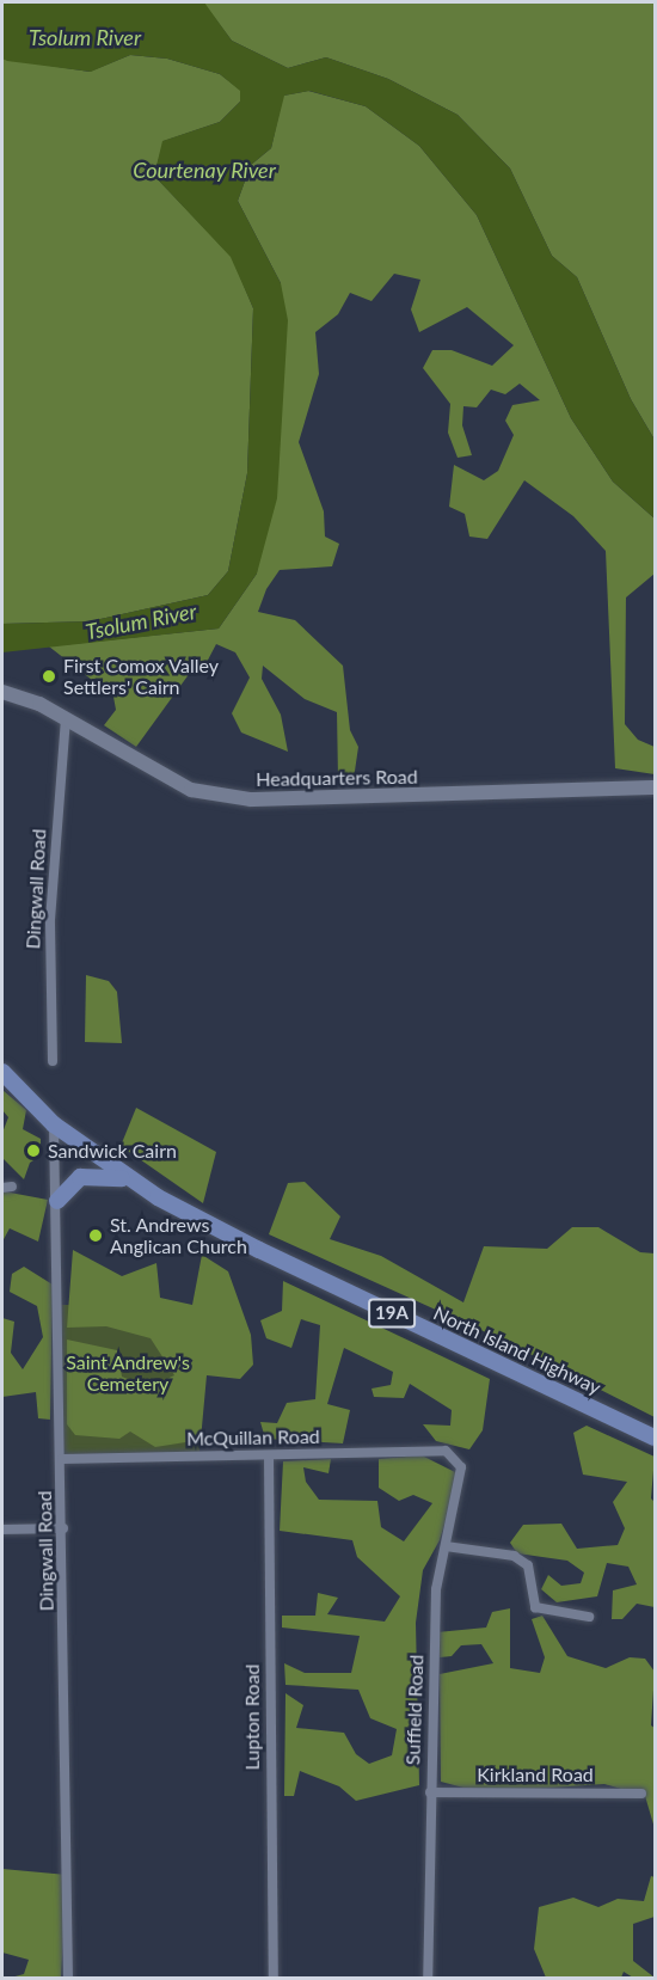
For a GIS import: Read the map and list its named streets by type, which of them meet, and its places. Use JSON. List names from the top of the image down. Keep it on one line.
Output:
{"streets":{"main road":["Headquarters Road","19A","North Island Highway"],"street":["Dingwall Road","McQuillan Road","Suffield Road","Lupton Road","Kirkland Road"]},"crossings":[["Headquarters Road","Dingwall Road"],["Dingwall Road","North Island Highway"],["Dingwall Road","McQuillan Road"],["McQuillan Road","Suffield Road"],["McQuillan Road","Lupton Road"],["Suffield Road","Kirkland Road"]],"water":["Tsolum River","Courtenay River"],"parks":["Saint Andrew's Cemetery"],"places":["First Comox Valley Settlers' Cairn","Sandwick Cairn","St. Andrews Anglican Church"]}
